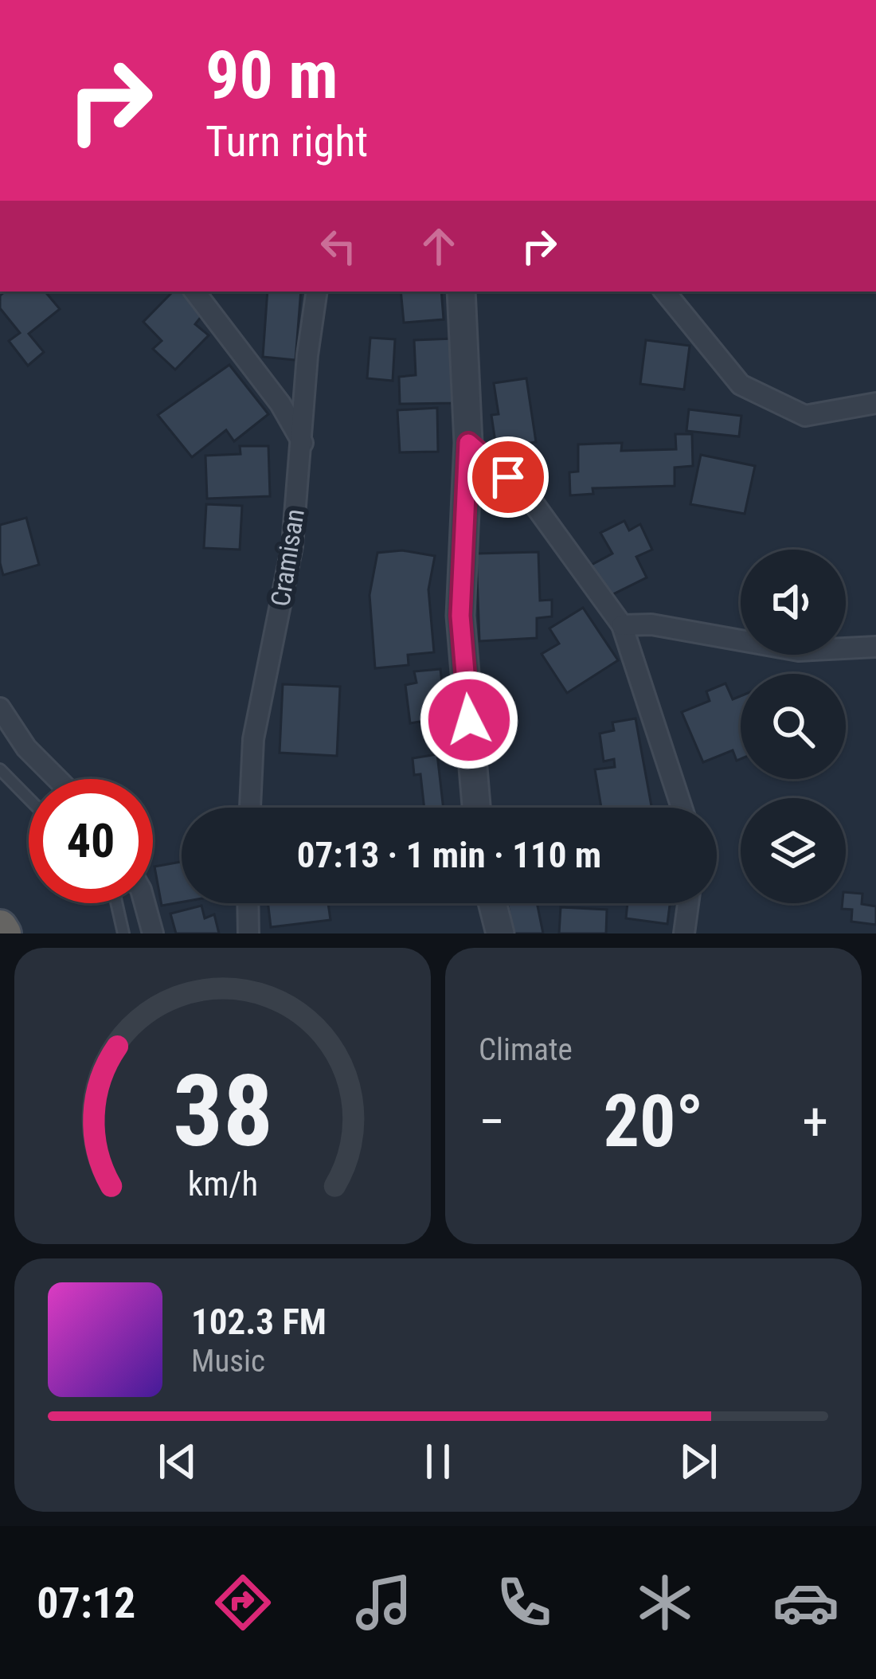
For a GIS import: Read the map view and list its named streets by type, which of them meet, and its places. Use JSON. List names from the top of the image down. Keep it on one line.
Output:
{"streets":{"street":["Cramisan"]},"page":{"turn":["90 m","Turn right"],"limit":"40","trip":"07:13 · 1 min · 110 m","tile":"Climate","heat":["−","20°","+"],"song":["102.3 FM","Music"],"tabs":"07:12","gauge":["38","km/h"]}}
